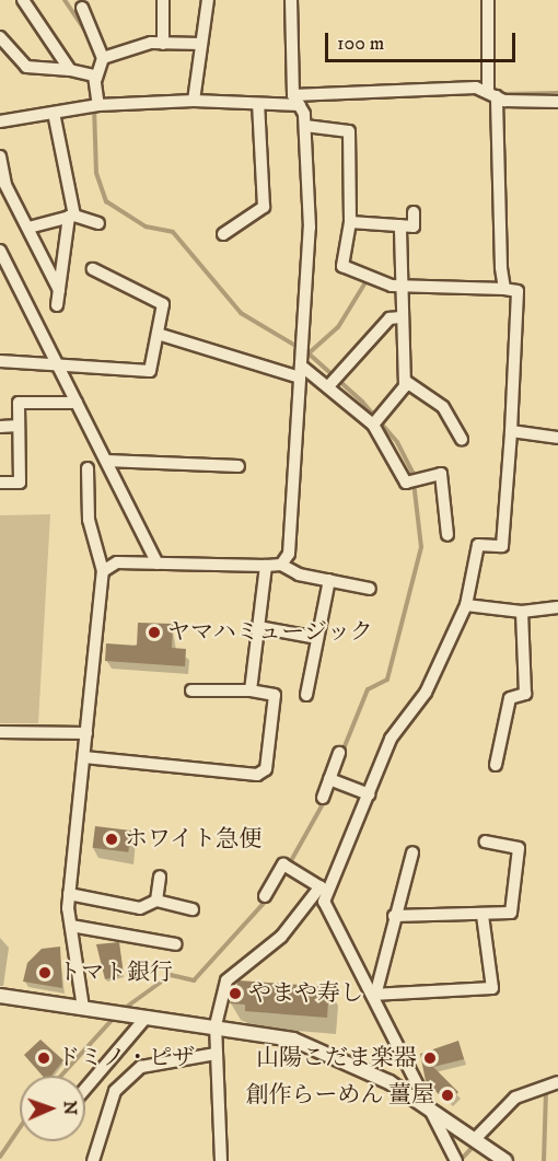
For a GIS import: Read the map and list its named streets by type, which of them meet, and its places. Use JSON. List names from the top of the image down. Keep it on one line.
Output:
{"places":["ヤマハミュージック","ホワイト急便","トマト銀行","やまや寿し","ドミノ・ピザ","山陽こだま楽器","創作らーめん 薑屋"],"scale_bar":"100 m","north":"right"}
